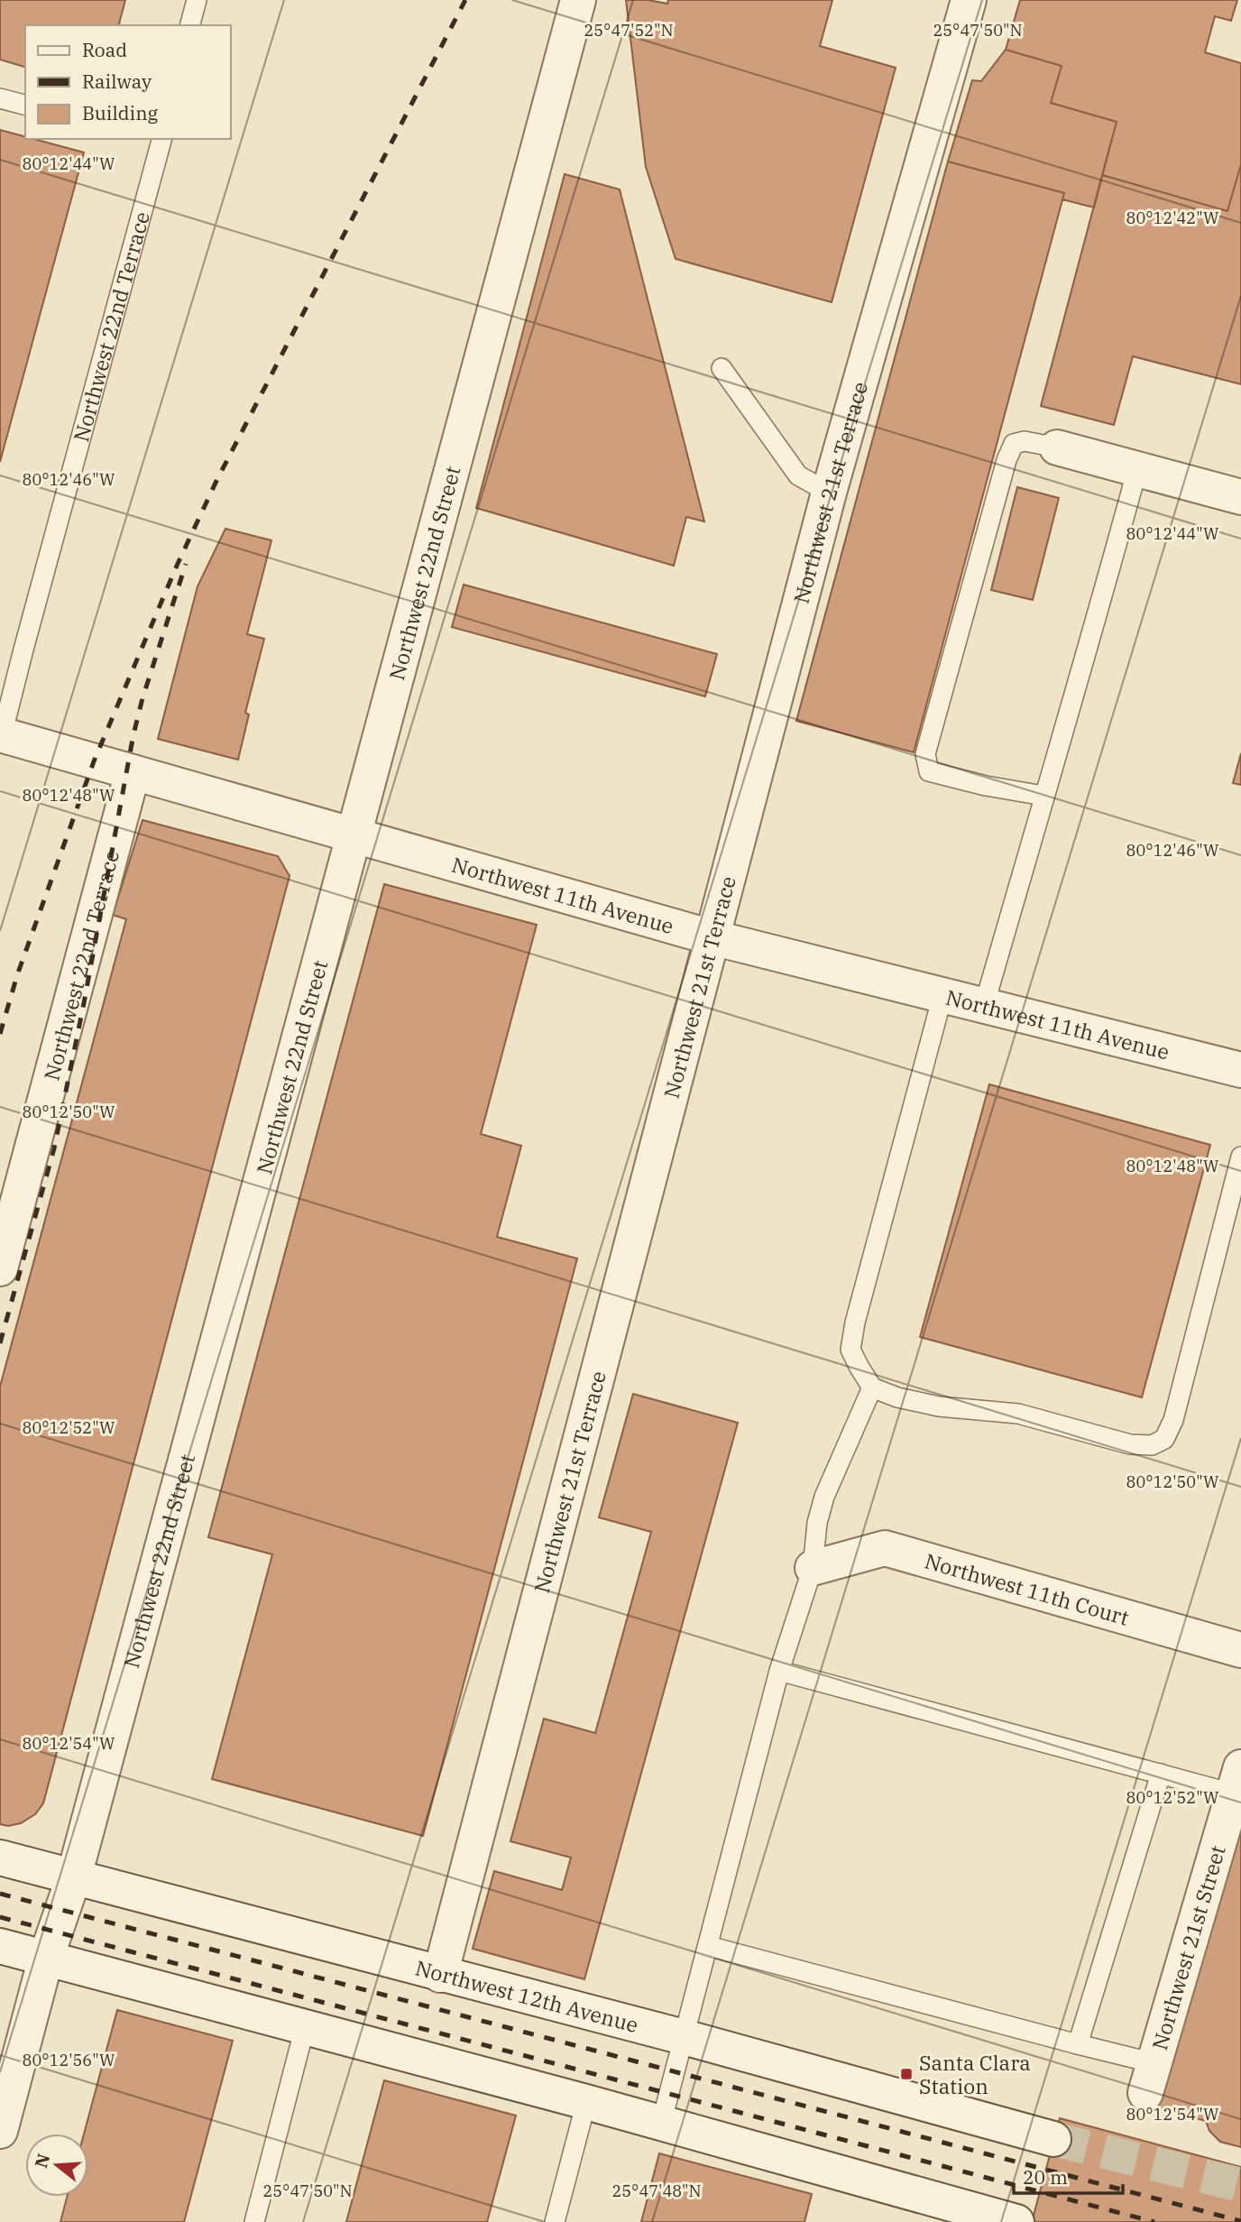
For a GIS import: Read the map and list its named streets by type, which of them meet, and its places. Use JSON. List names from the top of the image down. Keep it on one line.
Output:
{"streets":{"street":["Northwest 22nd Terrace","Northwest 21st Terrace","Northwest 22nd Street","Northwest 11th Avenue","Northwest 11th Court","Northwest 21st Street","Northwest 12th Avenue"]},"crossings":[["Northwest 22nd Terrace","Northwest 11th Avenue"],["Northwest 21st Terrace","Northwest 11th Avenue"],["Northwest 21st Terrace","Northwest 12th Avenue"],["Northwest 22nd Street","Northwest 11th Avenue"],["Northwest 22nd Street","Northwest 12th Avenue"]],"places":{"transit":["Santa Clara Station"]},"legend":["Road","Railway","Building"],"scale_bar":"20 m","north":"left","coordinates":["25°47'52\"N","25°47'50\"N","80°12'44\"W","80°12'42\"W","80°12'46\"W","80°12'48\"W","80°12'50\"W","80°12'52\"W","80°12'54\"W","80°12'56\"W","25°47'48\"N"]}
